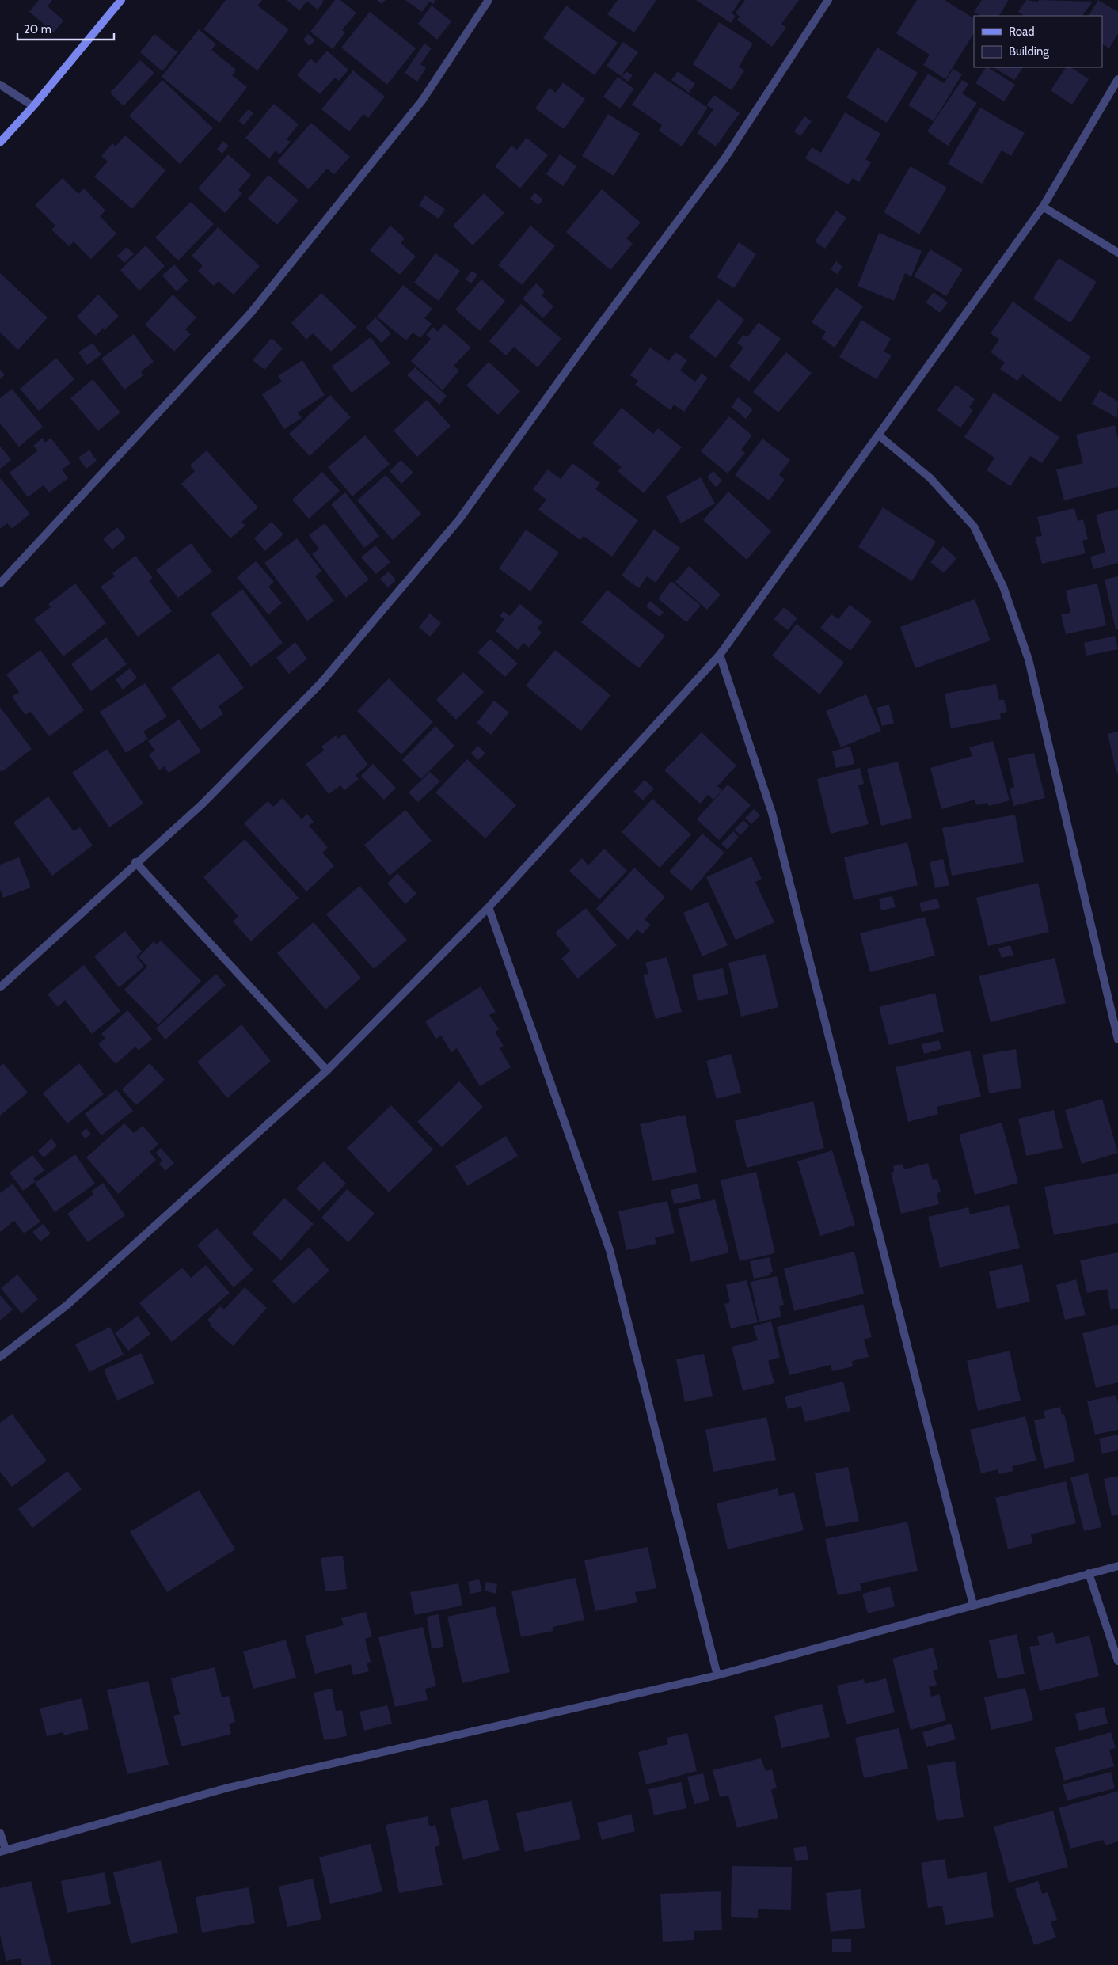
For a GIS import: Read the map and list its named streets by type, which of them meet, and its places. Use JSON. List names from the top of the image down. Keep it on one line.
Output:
{"legend":["Road","Building"],"scale_bar":"20 m"}
